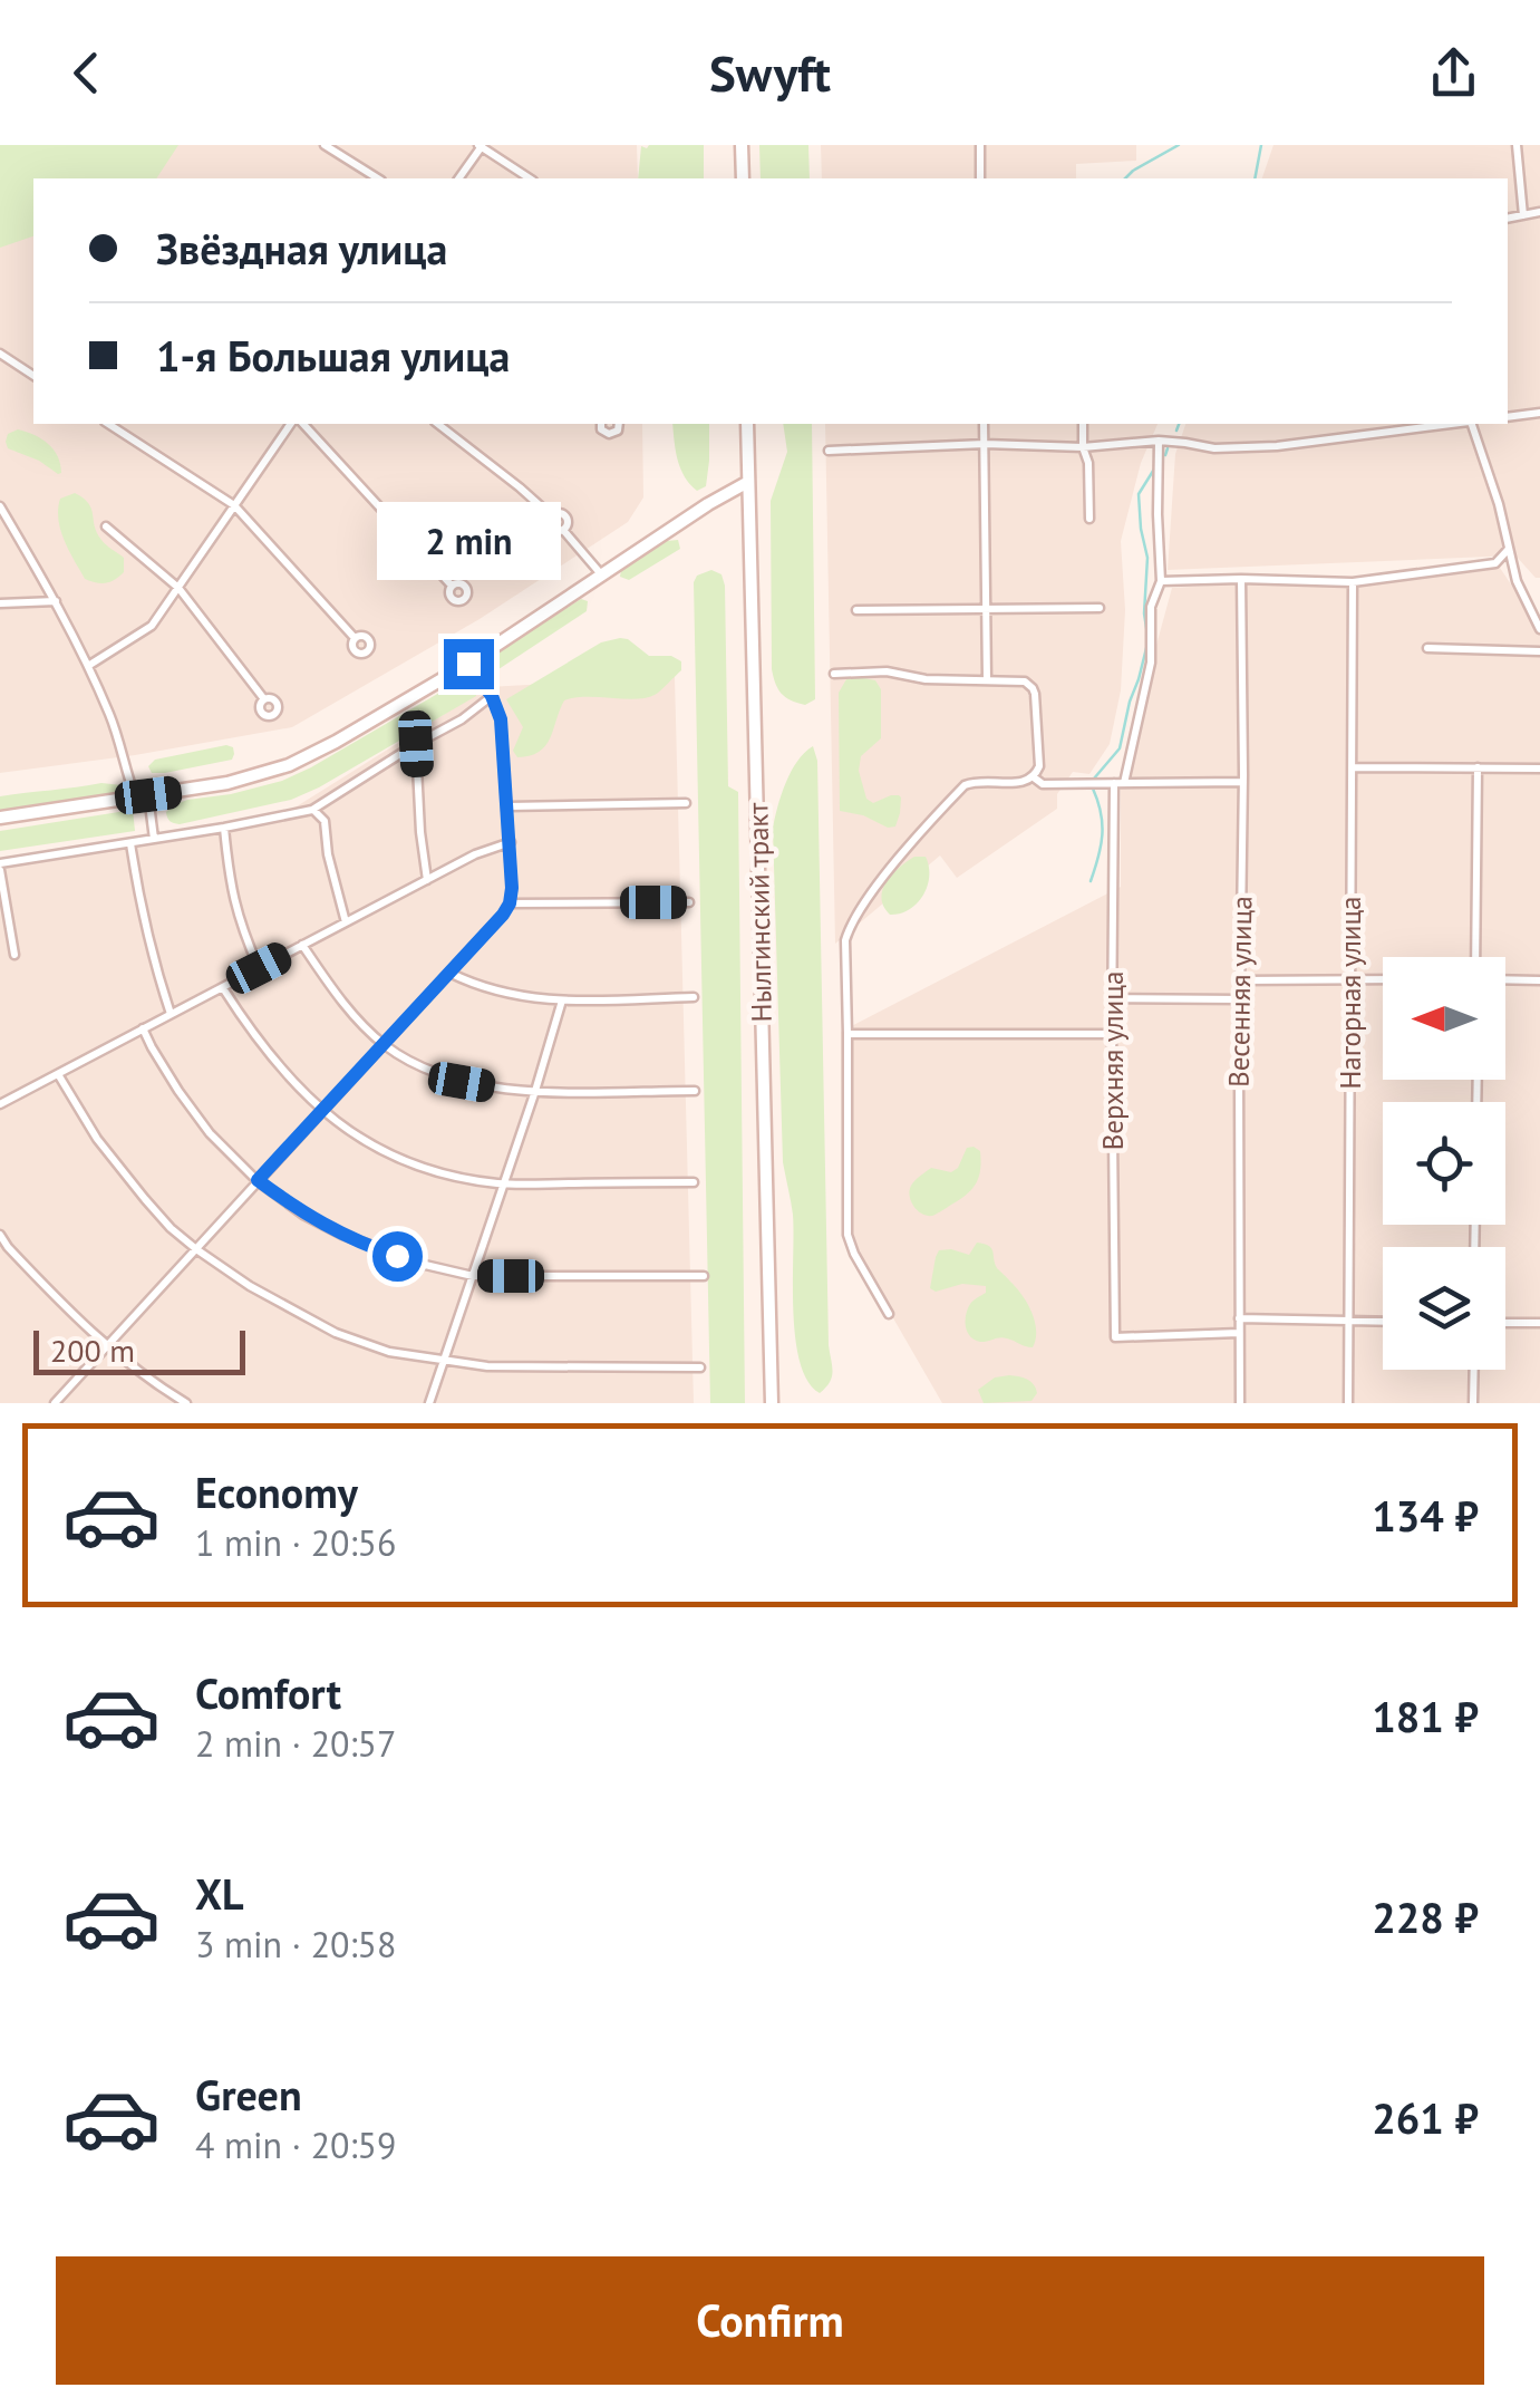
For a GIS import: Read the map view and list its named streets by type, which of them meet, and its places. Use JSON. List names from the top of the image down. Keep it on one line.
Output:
{"streets":{"main road":["Нылгинский тракт"],"street":["Весенняя улица","Нагорная улица","Верхняя улица"]},"crossings":[["Весенняя улица","Верхняя улица"]],"scale_bar":"200 m","north":"left","page":{"header":"Swyft","banner":["Звёздная улица","1-я Большая улица"],"bubble":"2 min","scale":"200 m","list":[{"name":"Economy","note":"1 min · 20:56","value":"134 ₽"},{"name":"Comfort","note":"2 min · 20:57","value":"181 ₽"},{"name":"XL","note":"3 min · 20:58","value":"228 ₽"},{"name":"Green","note":"4 min · 20:59","value":"261 ₽"}],"buttons":"Confirm"}}
